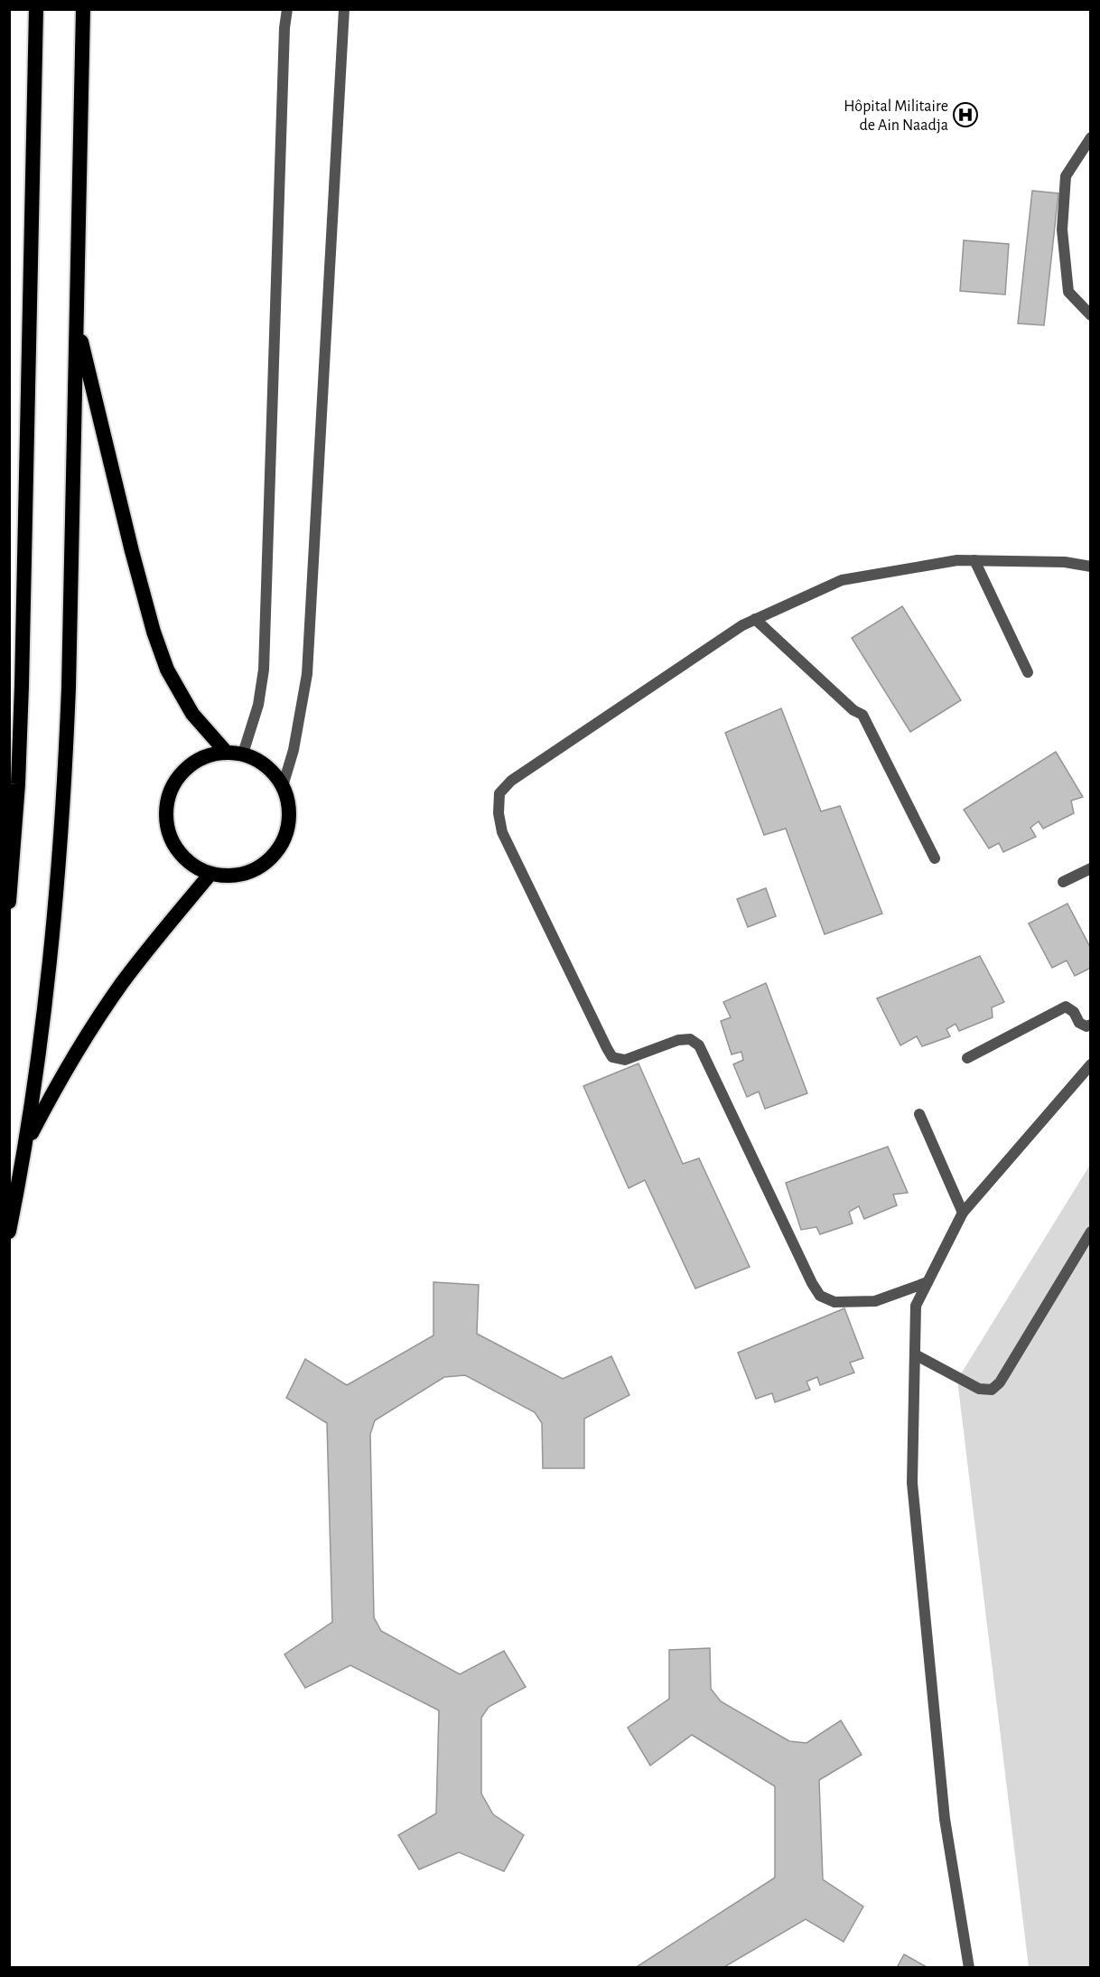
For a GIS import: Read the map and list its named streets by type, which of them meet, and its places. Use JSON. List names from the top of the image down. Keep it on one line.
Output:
{"places":{"hospital":["Hôpital Militaire de Ain Naadja"]}}
